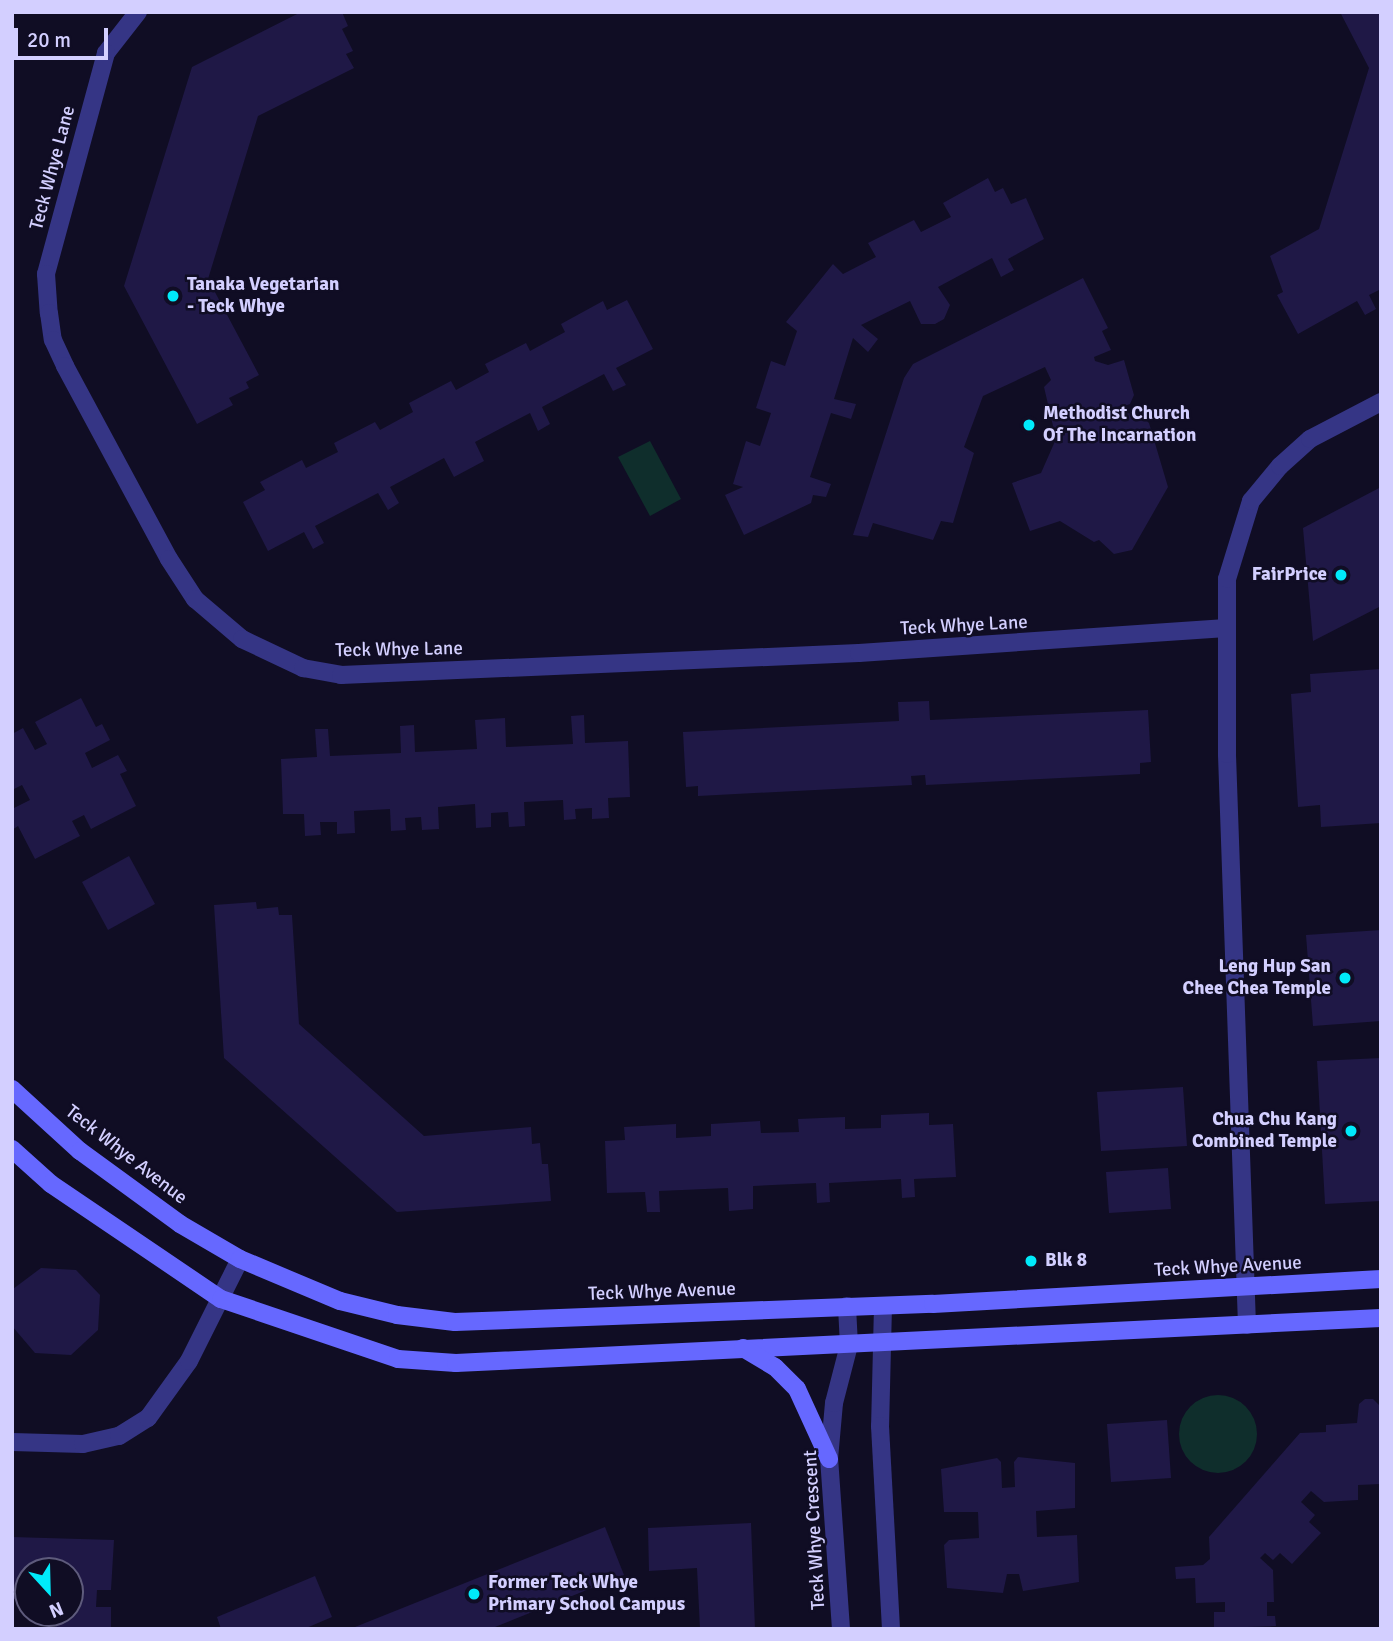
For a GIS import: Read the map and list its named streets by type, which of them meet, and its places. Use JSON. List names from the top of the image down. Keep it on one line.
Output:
{"streets":{"main road":["Teck Whye Avenue"],"street":["Teck Whye Lane","Teck Whye Crescent"]},"crossings":[["Teck Whye Avenue","Teck Whye Crescent"]],"places":["Tanaka Vegetarian - Teck Whye","Methodist Church Of The Incarnation","FairPrice","Leng Hup San Chee Chea Temple","Chua Chu Kang Combined Temple","Blk 8","Former Teck Whye Primary School Campus"],"scale_bar":"20 m","north":"bottom"}
